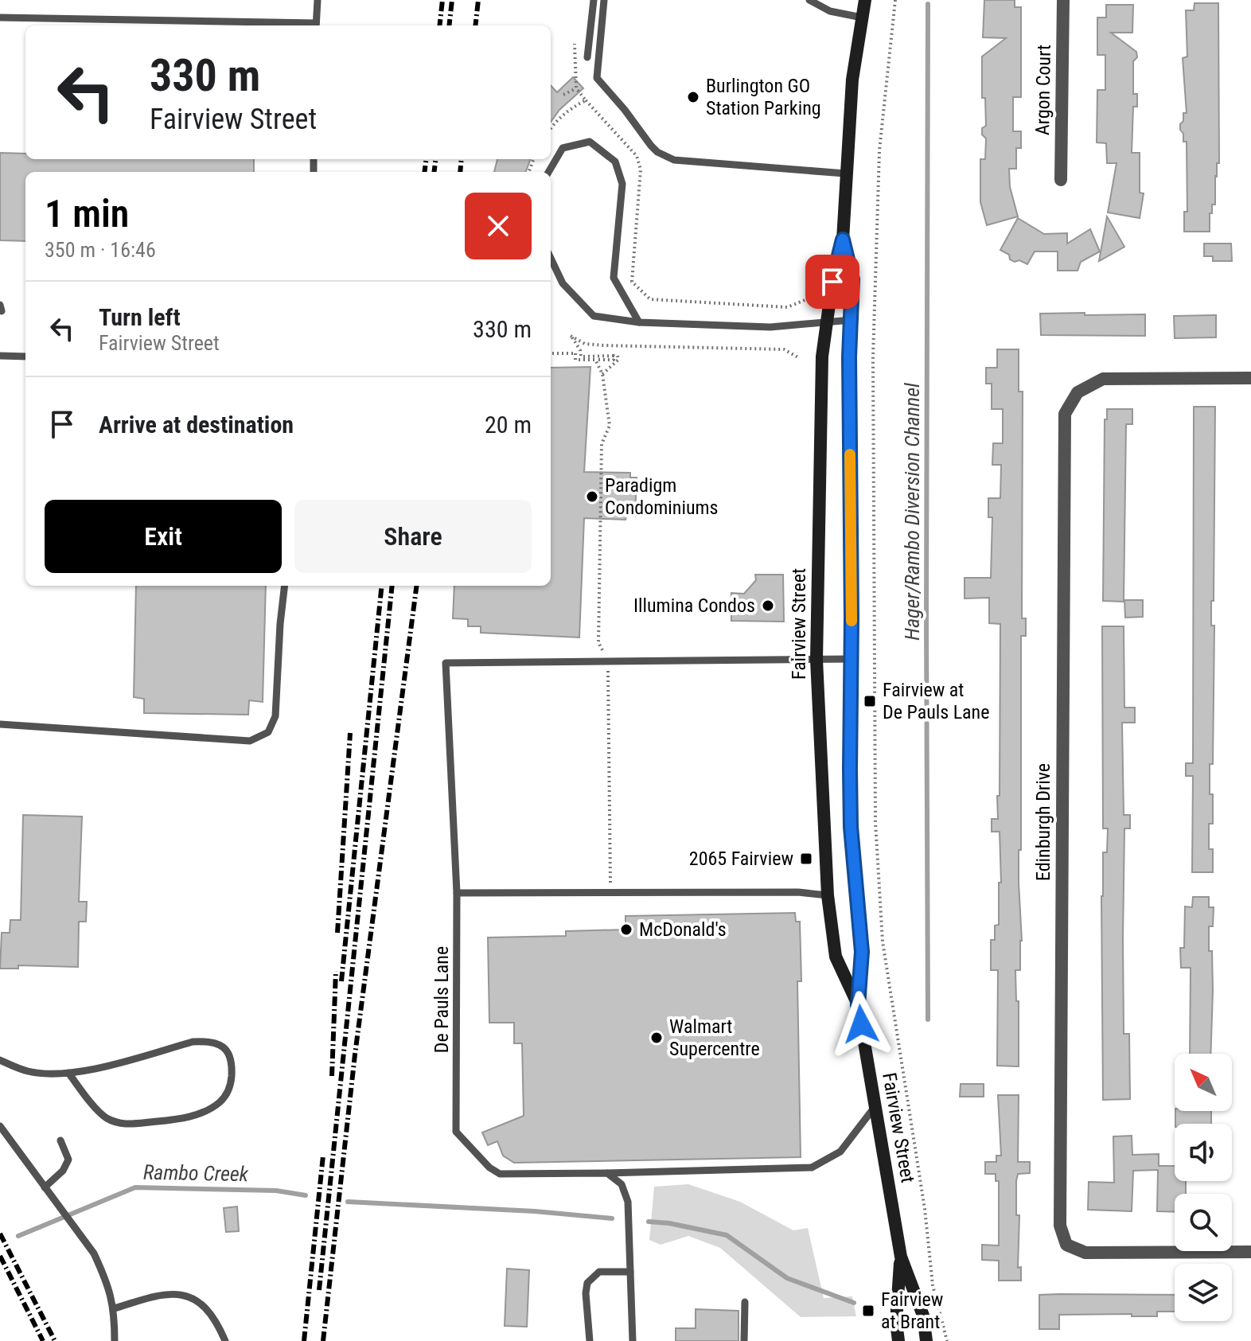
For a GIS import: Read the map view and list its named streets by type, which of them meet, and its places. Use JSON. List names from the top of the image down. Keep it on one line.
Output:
{"streets":{"main road":["Fairview Street"],"street":["Argon Court","Edinburgh Drive"],"lane":["De Pauls Lane"]},"crossings":[["Fairview Street","De Pauls Lane"]],"water":["Hager/Rambo Diversion Channel","Rambo Creek"],"places":{"other":["Burlington GO Station Parking","Paradigm Condominiums","Illumina Condos","McDonald's","Walmart Supercentre"],"transit":["Fairview at De Pauls Lane","2065 Fairview","Fairview at Brant"]},"north":"top left","page":{"turn":["330 m","Fairview Street"],"heading":["1 min","350 m · 16:46"],"list":[{"name":"Turn left","note":"Fairview Street","value":"330 m"},{"name":"Arrive at destination","value":"20 m"}],"buttons":["Exit","Share"]}}
